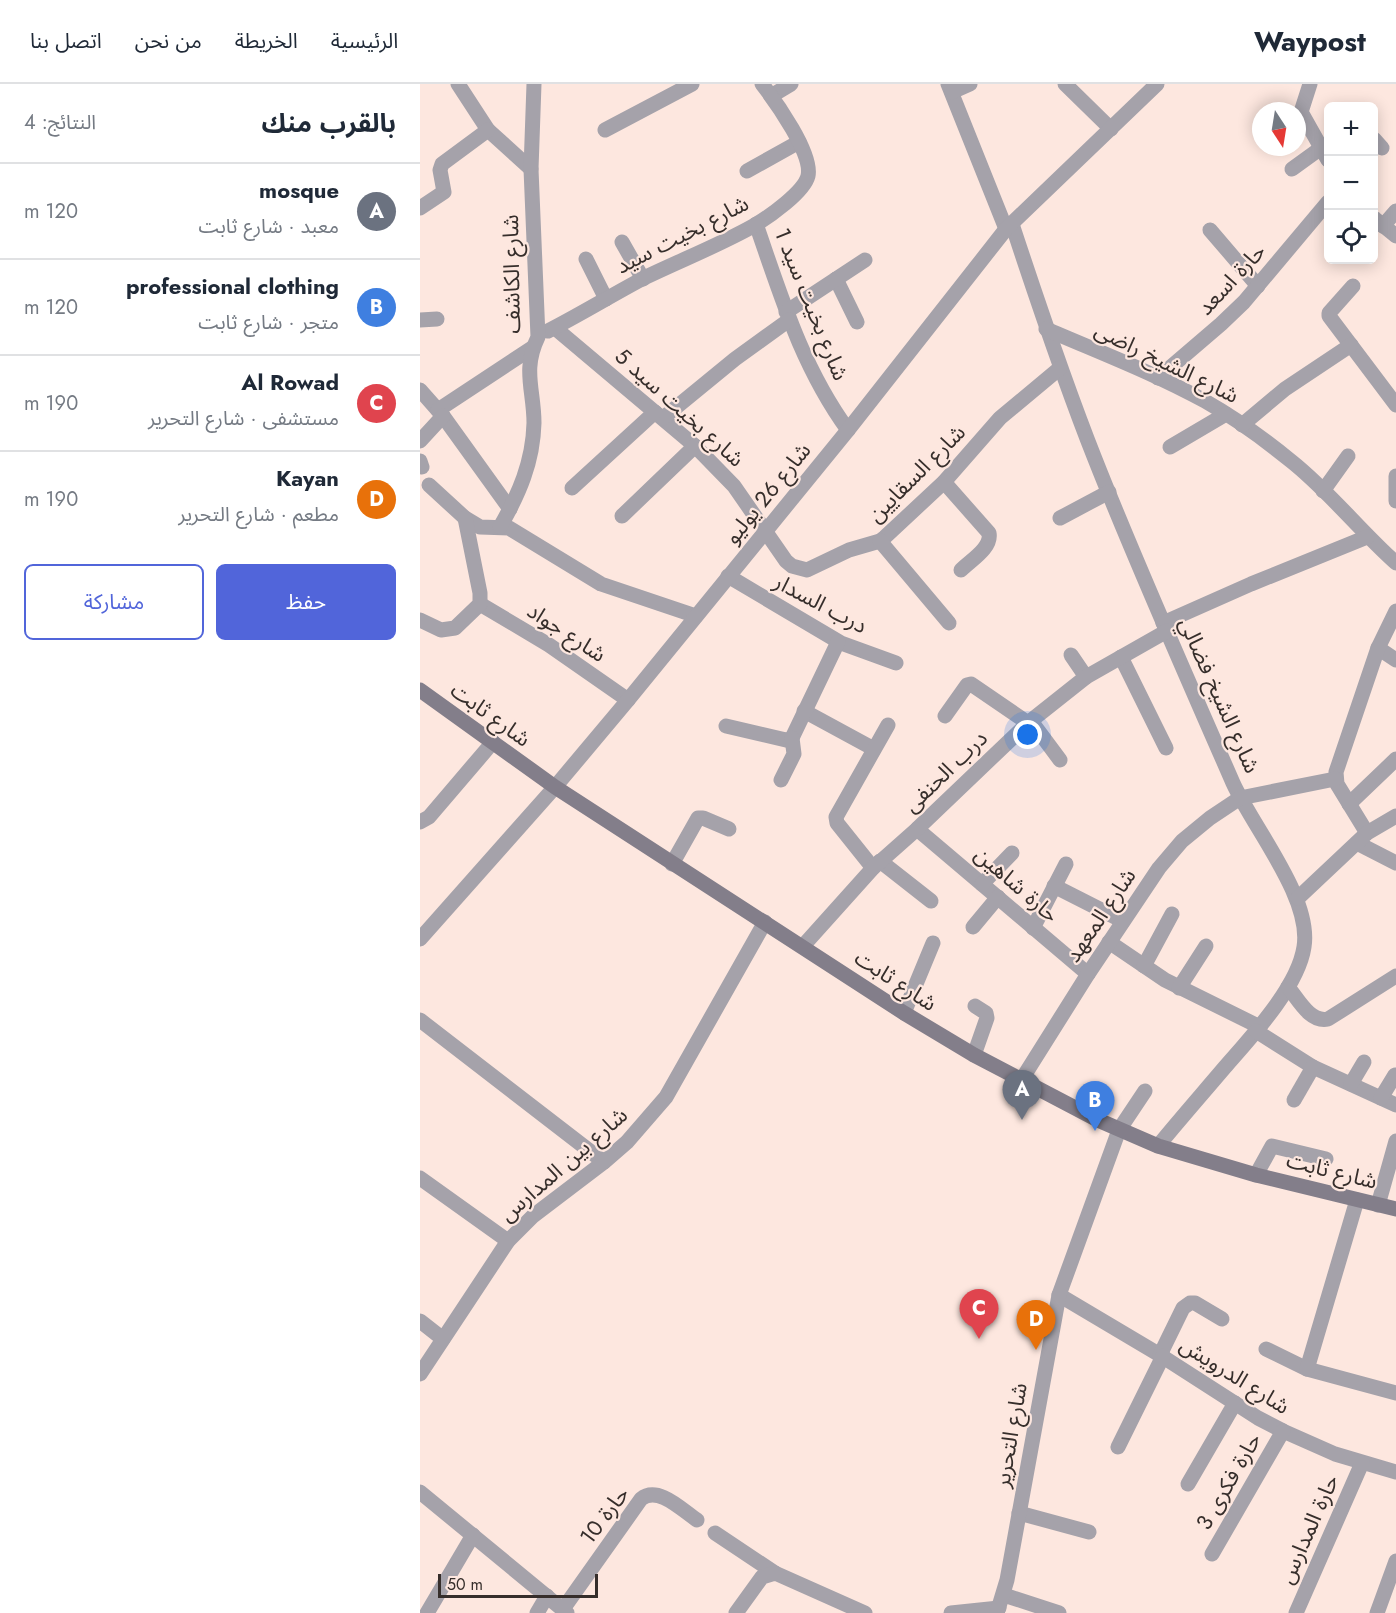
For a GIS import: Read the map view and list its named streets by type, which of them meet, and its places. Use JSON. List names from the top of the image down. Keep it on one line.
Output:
{"streets":{"main road":["شارع ثابت"],"street":["شارع بخيت سيد","شارع الكاشف","حارة اسعد","شارع بخيت سيد 1","شارع الشيخ راضى","شارع بخيت سيد 5","شارع السقايين","شارع 26 يوليو","درب السدار","شارع جواد","شارع الشيخ فضالي","درب الحنفى","حارة شاهين","شارع المعهد","شارع بين المدارس","شارع الدرويش","شارع التحرير","حارة فكرى 3","حارة 10","حارة المدارس"]},"crossings":[["شارع بخيت سيد","شارع الكاشف"],["شارع بخيت سيد","شارع بخيت سيد 1"],["شارع بخيت سيد","شارع بخيت سيد 5"],["حارة اسعد","شارع الشيخ راضى"],["شارع بخيت سيد 1","شارع 26 يوليو"],["شارع الشيخ راضى","شارع الشيخ فضالي"],["شارع الشيخ راضى","درب الحنفى"],["شارع بخيت سيد 5","شارع السقايين"],["شارع بخيت سيد 5","شارع 26 يوليو"],["شارع السقايين","شارع 26 يوليو"],["شارع السقايين","شارع الشيخ فضالي"],["شارع 26 يوليو","درب السدار"],["شارع 26 يوليو","شارع جواد"],["شارع 26 يوليو","شارع الشيخ فضالي"],["شارع 26 يوليو","شارع ثابت"],["شارع الشيخ فضالي","شارع ثابت"],["شارع الشيخ فضالي","درب الحنفى"],["شارع الشيخ فضالي","شارع المعهد"],["شارع ثابت","درب الحنفى"],["شارع ثابت","شارع المعهد"],["شارع ثابت","شارع بين المدارس"],["شارع ثابت","شارع التحرير"],["درب الحنفى","حارة شاهين"],["حارة شاهين","شارع المعهد"],["شارع الدرويش","شارع التحرير"],["شارع الدرويش","حارة فكرى 3"],["شارع الدرويش","حارة المدارس"]],"scale_bar":"50 m","north":"bottom","page":{"header":"Waypost","nav":["الرئيسية","الخريطة","من نحن","اتصل بنا"],"heading":["بالقرب منك","النتائج: 4"],"map_buttons":["+","−"],"list":[{"mark":"A","name":"mosque","note":"معبد · شارع ثابت","value":"120 m"},{"mark":"B","name":"professional clothing","note":"متجر · شارع ثابت","value":"120 m"},{"mark":"C","name":"Al Rowad","note":"مستشفى · شارع التحرير","value":"190 m"},{"mark":"D","name":"Kayan","note":"مطعم · شارع التحرير","value":"190 m"}],"buttons":["حفظ","مشاركة"],"pins":["A","B","C","D"],"scale":"50 m"}}
